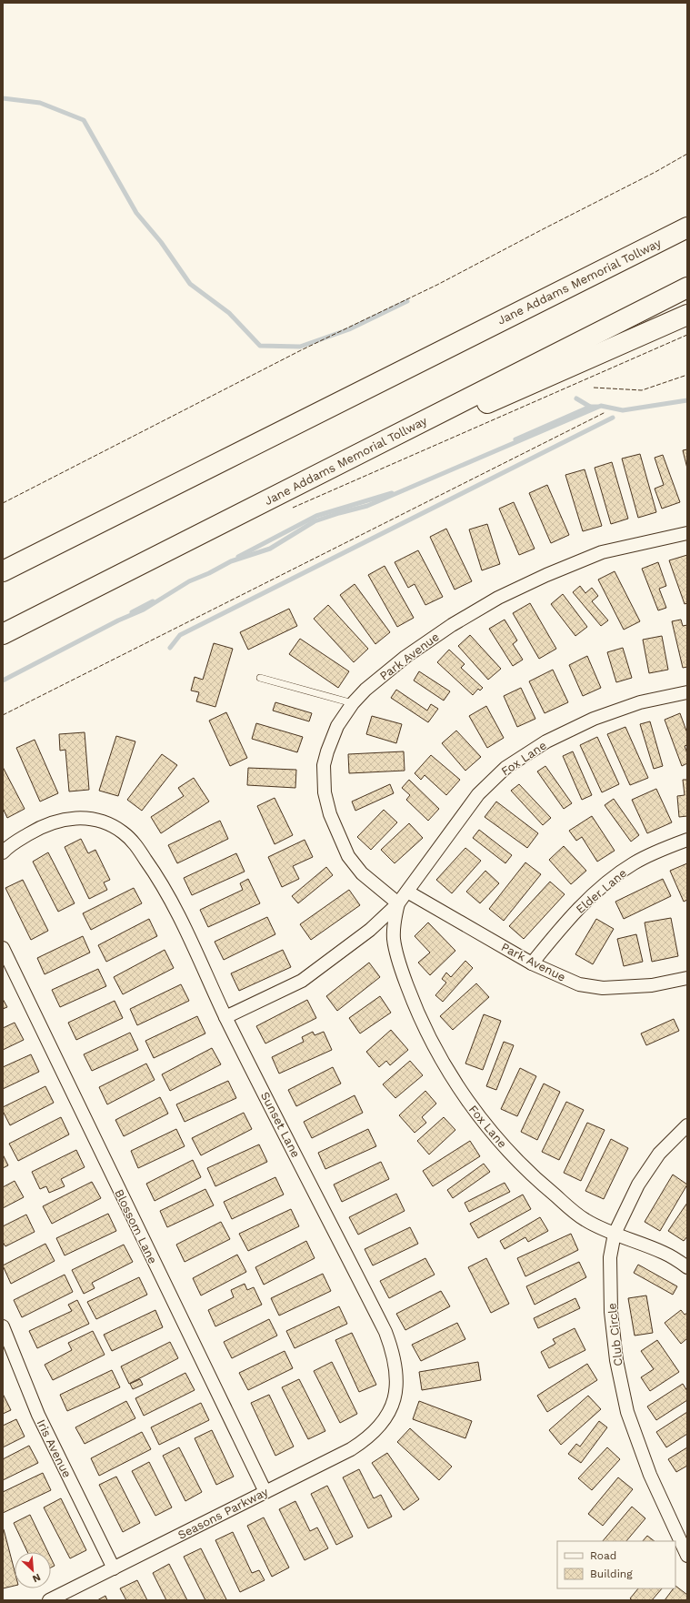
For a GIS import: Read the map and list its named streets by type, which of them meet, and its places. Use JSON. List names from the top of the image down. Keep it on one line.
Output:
{"streets":{"highway":["Jane Addams Memorial Tollway"],"street":["Park Avenue","Fox Lane","Elder Lane","Sunset Lane","Blossom Lane","Club Circle","Iris Avenue","Seasons Parkway"]},"crossings":[["Park Avenue","Fox Lane"],["Park Avenue","Elder Lane"],["Fox Lane","Club Circle"],["Sunset Lane","Seasons Parkway"],["Blossom Lane","Seasons Parkway"],["Iris Avenue","Seasons Parkway"]],"legend":["Road","Building"],"north":"bottom right"}
